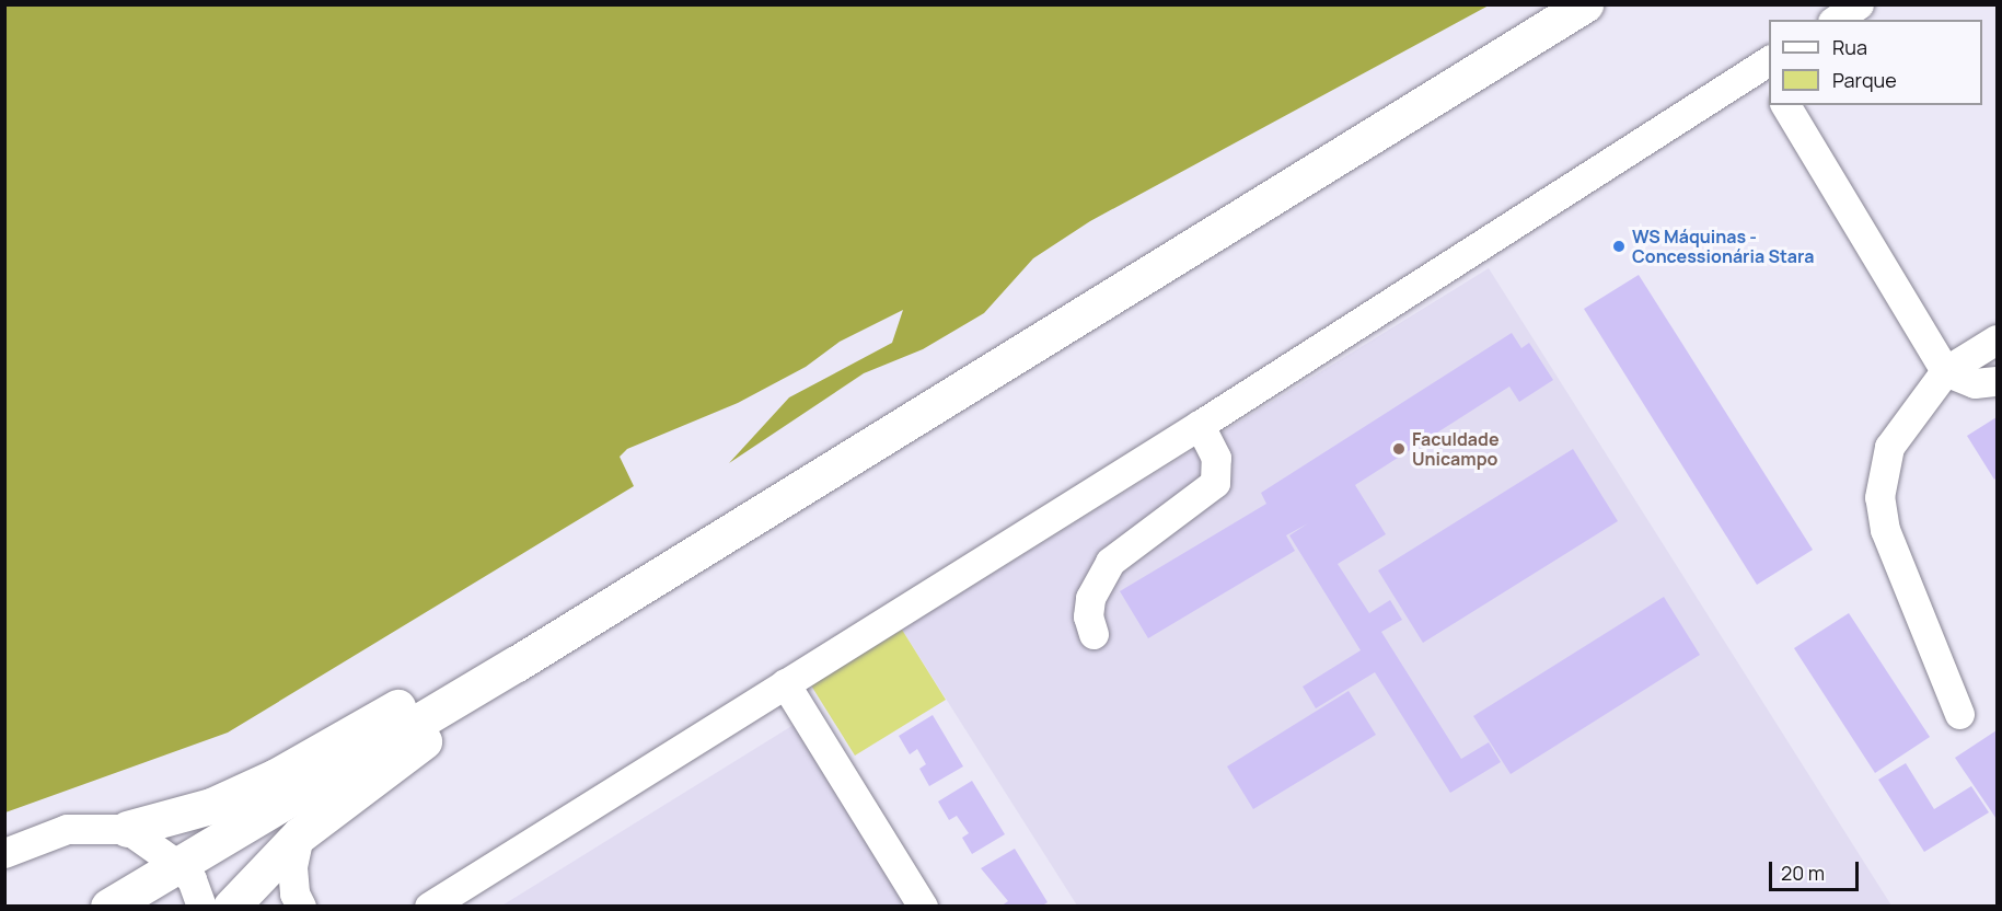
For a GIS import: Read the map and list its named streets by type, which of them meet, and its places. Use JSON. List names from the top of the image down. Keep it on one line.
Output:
{"places":["WS Máquinas - Concessionária Stara","Faculdade Unicampo"],"legend":["Rua","Parque"],"scale_bar":"20 m"}
